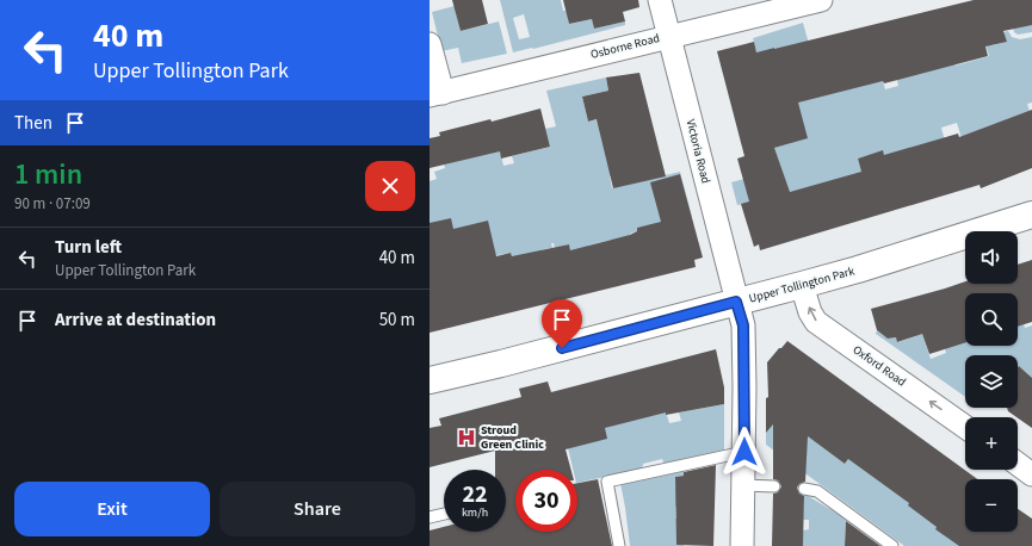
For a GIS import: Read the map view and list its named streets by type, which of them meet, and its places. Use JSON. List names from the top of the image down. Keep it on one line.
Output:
{"streets":{"main road":["Upper Tollington Park"],"street":["Osborne Road","Victoria Road","Oxford Road"]},"crossings":[["Osborne Road","Victoria Road"],["Victoria Road","Upper Tollington Park"],["Upper Tollington Park","Oxford Road"]],"one_way":["Oxford Road"],"places":{"hospital":["Stroud Green Clinic"]},"page":{"turn":["40 m","Upper Tollington Park"],"then":"Then","heading":["1 min","90 m · 07:09"],"list":[{"name":"Turn left","note":"Upper Tollington Park","value":"40 m"},{"name":"Arrive at destination","value":"50 m"}],"map_buttons":["+","−"],"speed":"22 km/h","limit":"30","buttons":["Exit","Share"]}}
